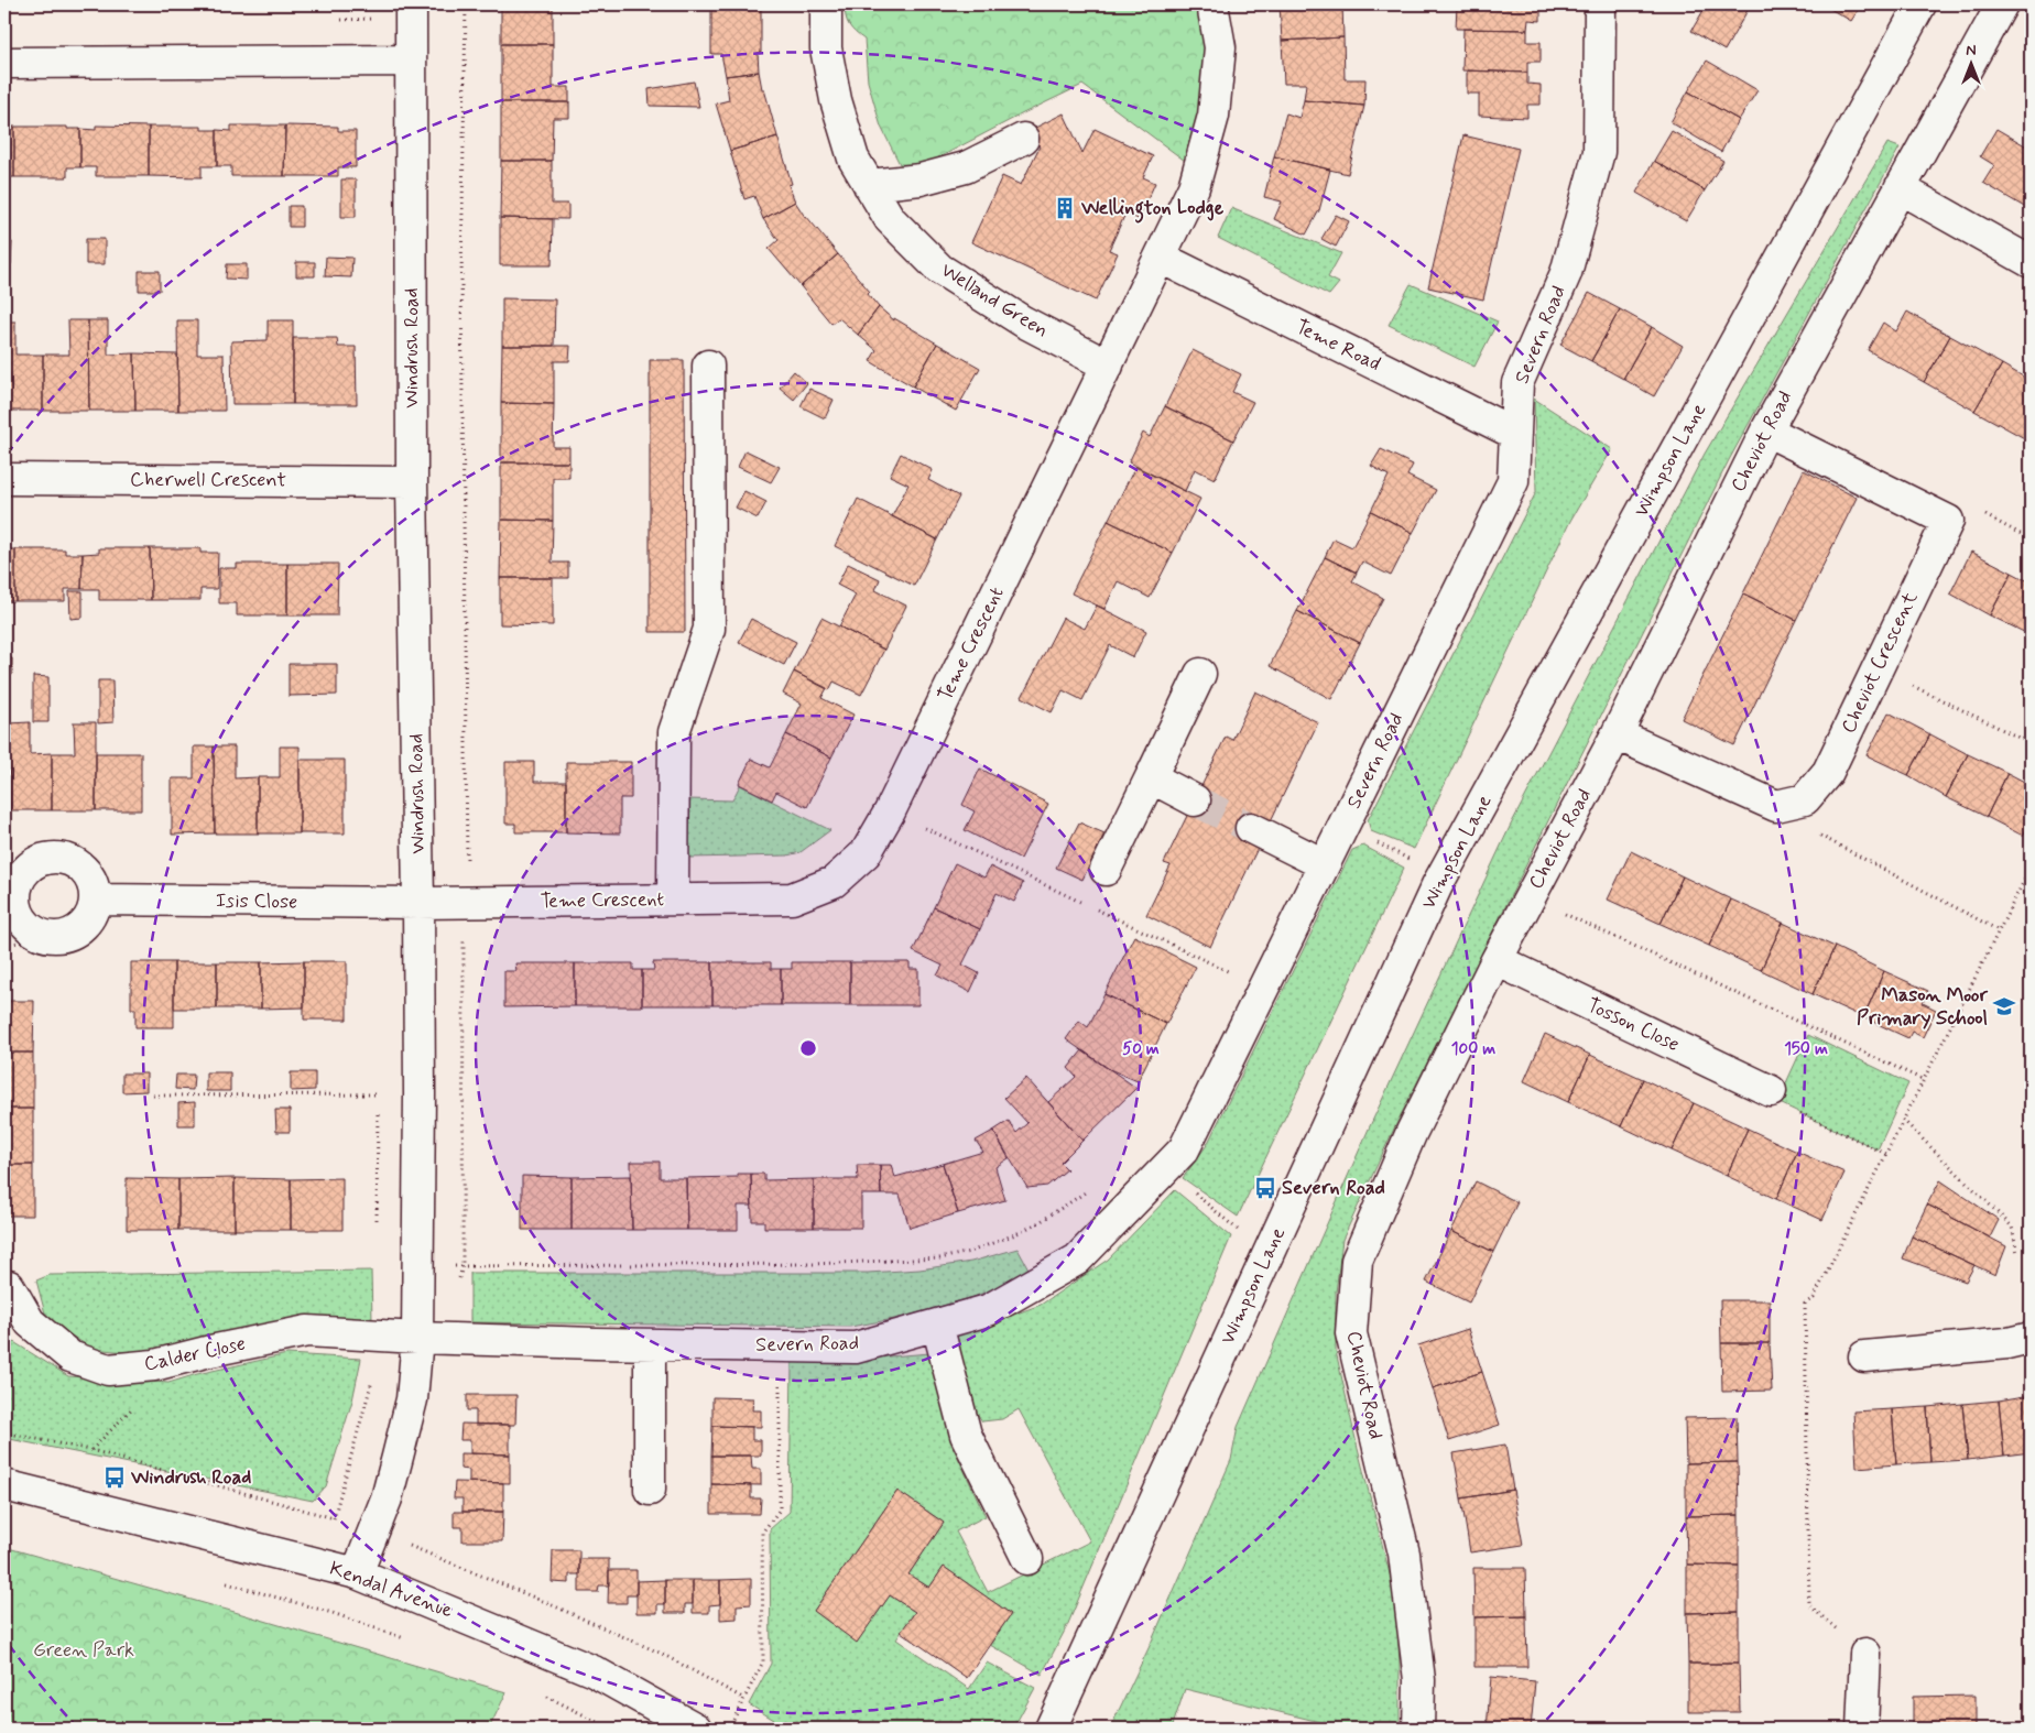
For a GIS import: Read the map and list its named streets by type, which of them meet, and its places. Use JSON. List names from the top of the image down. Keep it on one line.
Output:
{"streets":{"street":["Welland Green","Severn Road","Teme Road","Windrush Road","Cheviot Road","Wimpson Lane","Cherwell Crescent","Teme Crescent","Cheviot Crescent","Isis Close","Tosson Close","Calder Close","Kendal Avenue"]},"crossings":[["Welland Green","Teme Crescent"],["Severn Road","Teme Road"],["Severn Road","Windrush Road"],["Severn Road","Calder Close"],["Teme Road","Teme Crescent"],["Windrush Road","Cherwell Crescent"],["Windrush Road","Teme Crescent"],["Windrush Road","Isis Close"],["Windrush Road","Calder Close"],["Windrush Road","Kendal Avenue"],["Cheviot Road","Tosson Close"],["Teme Crescent","Isis Close"]],"parks":["Green Park"],"places":{"building":["Wellington Lodge"],"school or university":["Mason Moor Primary School"],"bus stop":["Severn Road","Windrush Road"]},"north":"top","rings":["50 m","100 m","150 m"]}
